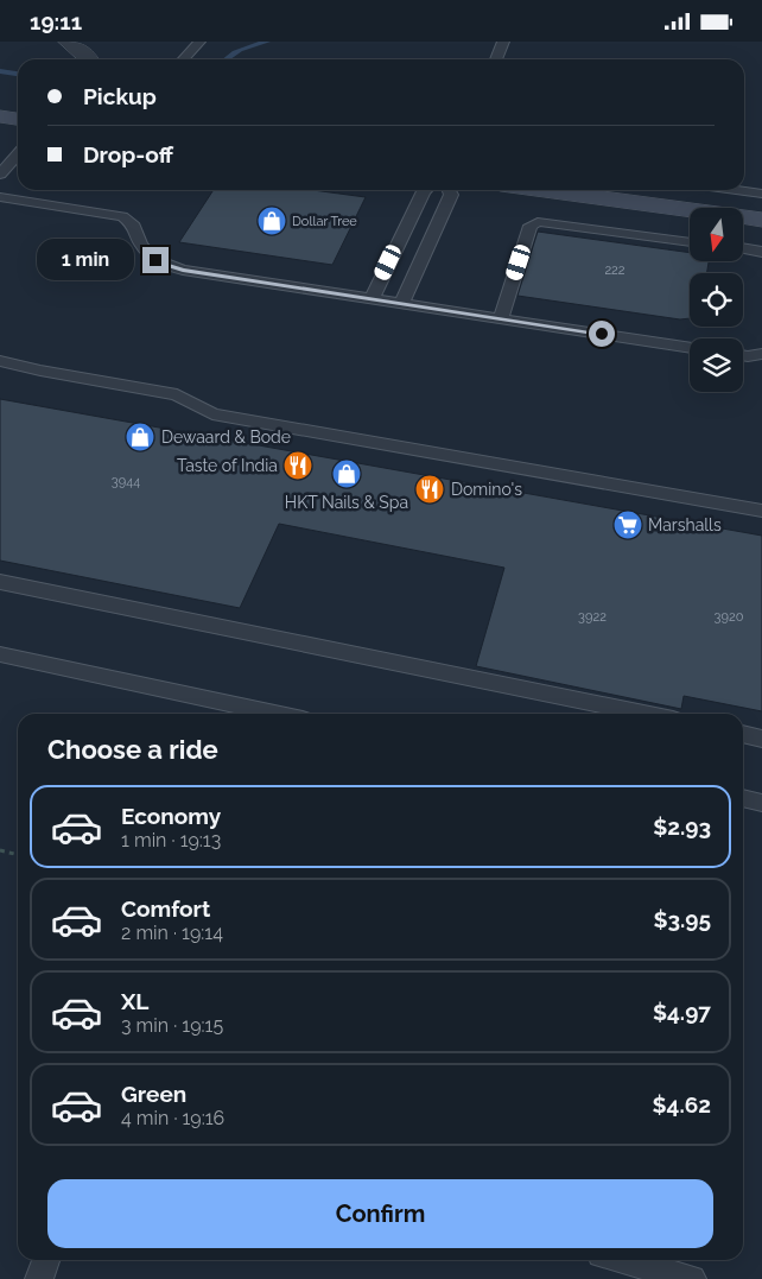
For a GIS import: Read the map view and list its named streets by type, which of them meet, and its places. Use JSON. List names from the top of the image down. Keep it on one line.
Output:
{"places":{"shop":["Dollar Tree","Dewaard & Bode","HKT Nails & Spa"],"restaurant":["Taste of India","Domino's"],"supermarket":["Marshalls"]},"house_numbers":["222","3944","3922","3920"],"north":"bottom","page":{"status":"19:11","banner":["Pickup","Drop-off"],"bubble":"1 min","heading":"Choose a ride","list":[{"name":"Economy","note":"1 min · 19:13","value":"$2.93"},{"name":"Comfort","note":"2 min · 19:14","value":"$3.95"},{"name":"XL","note":"3 min · 19:15","value":"$4.97"},{"name":"Green","note":"4 min · 19:16","value":"$4.62"}],"buttons":"Confirm"}}
